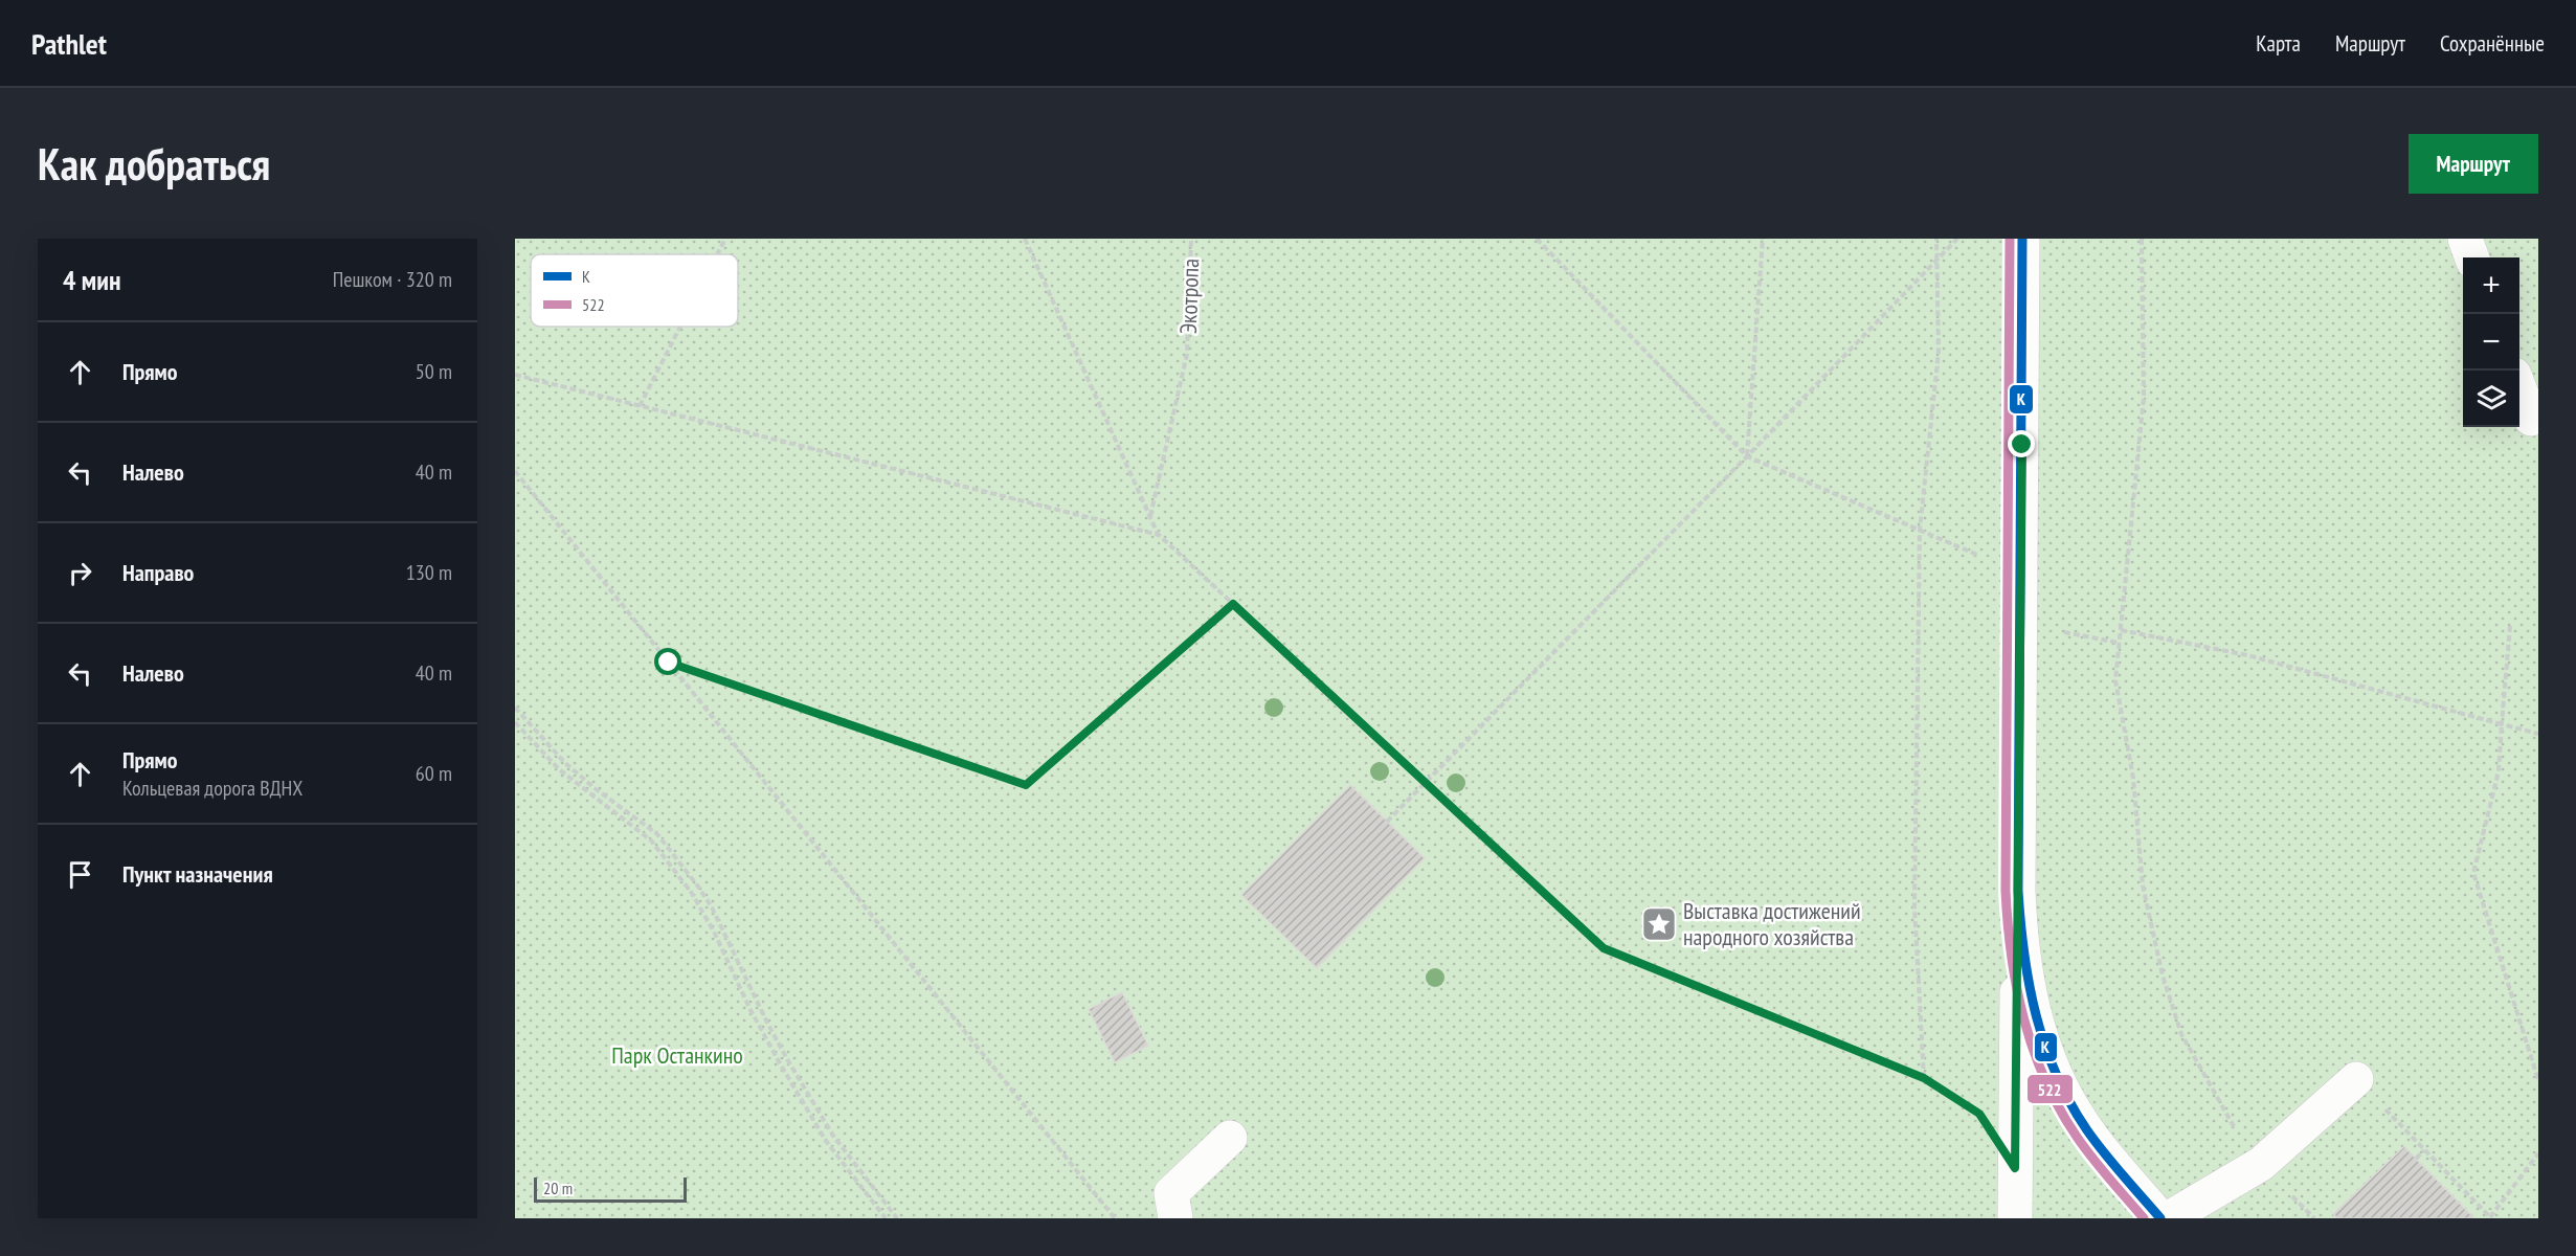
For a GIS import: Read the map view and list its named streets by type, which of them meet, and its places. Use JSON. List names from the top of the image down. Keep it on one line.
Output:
{"streets":{"path":["Экотропа"]},"parks":["Парк Останкино"],"places":{"place":["Выставка достижений народного хозяйства"]},"lines":["transit line К","transit line 522"],"legend":["К","522"],"scale_bar":"20 m","page":{"header":"Pathlet","nav":["Карта","Маршрут","Сохранённые"],"buttons":"Маршрут","title":"Как добраться","heading":["4 мин","Пешком · 320 m"],"map_buttons":["+","−"],"list":[["Прямо","50 m"],["Налево","40 m"],["Направо","130 m"],["Налево","40 m"],["Прямо","Кольцевая дорога ВДНХ","60 m"],"Пункт назначения"],"scale":"20 m"}}
